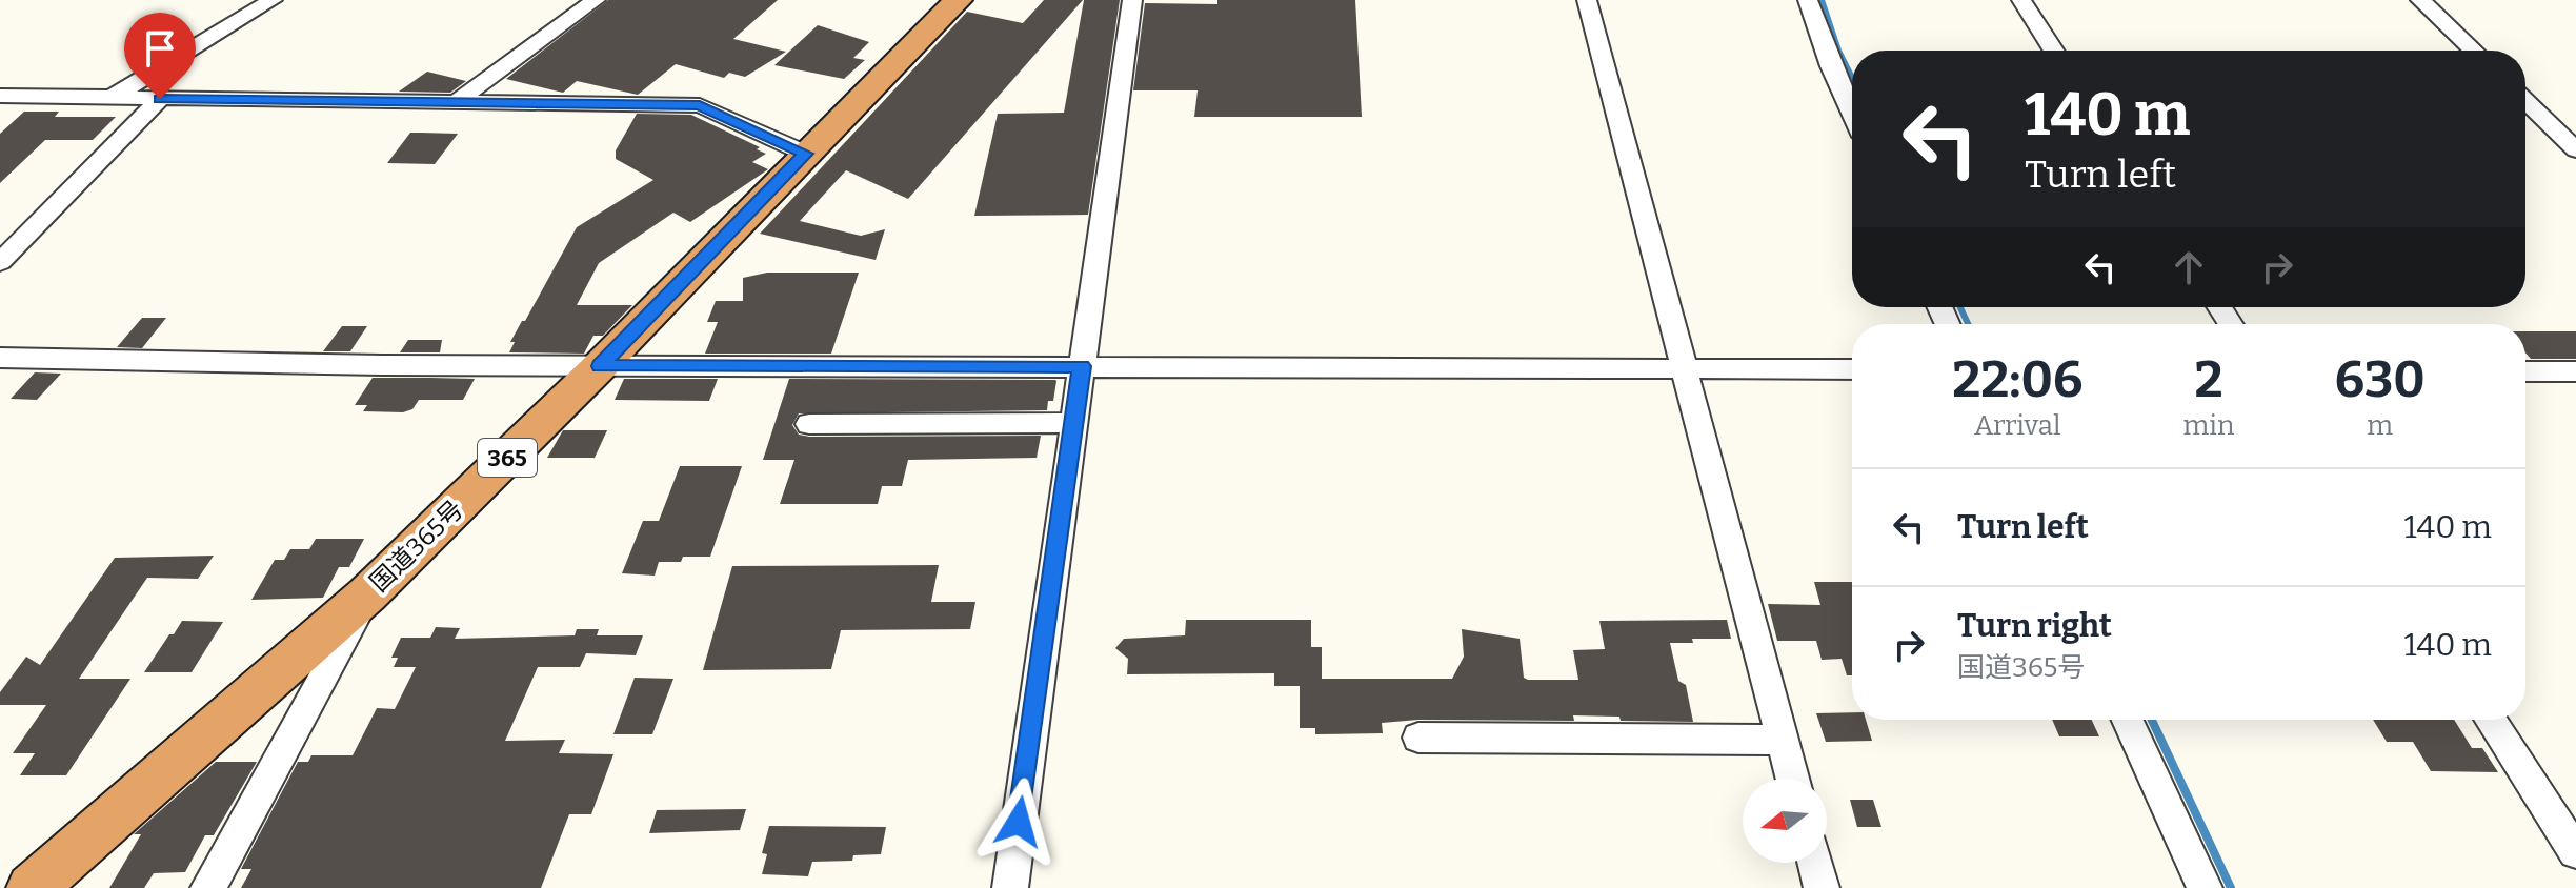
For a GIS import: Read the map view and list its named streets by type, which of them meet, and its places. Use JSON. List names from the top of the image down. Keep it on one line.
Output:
{"streets":{"highway":["365","国道365号"]},"north":"left","page":{"turn":["140 m","Turn left"],"eta":["22:06","Arrival","2","min","630","m"],"list":[{"name":"Turn left","value":"140 m"},{"name":"Turn right","note":"国道365号","value":"140 m"}]}}
